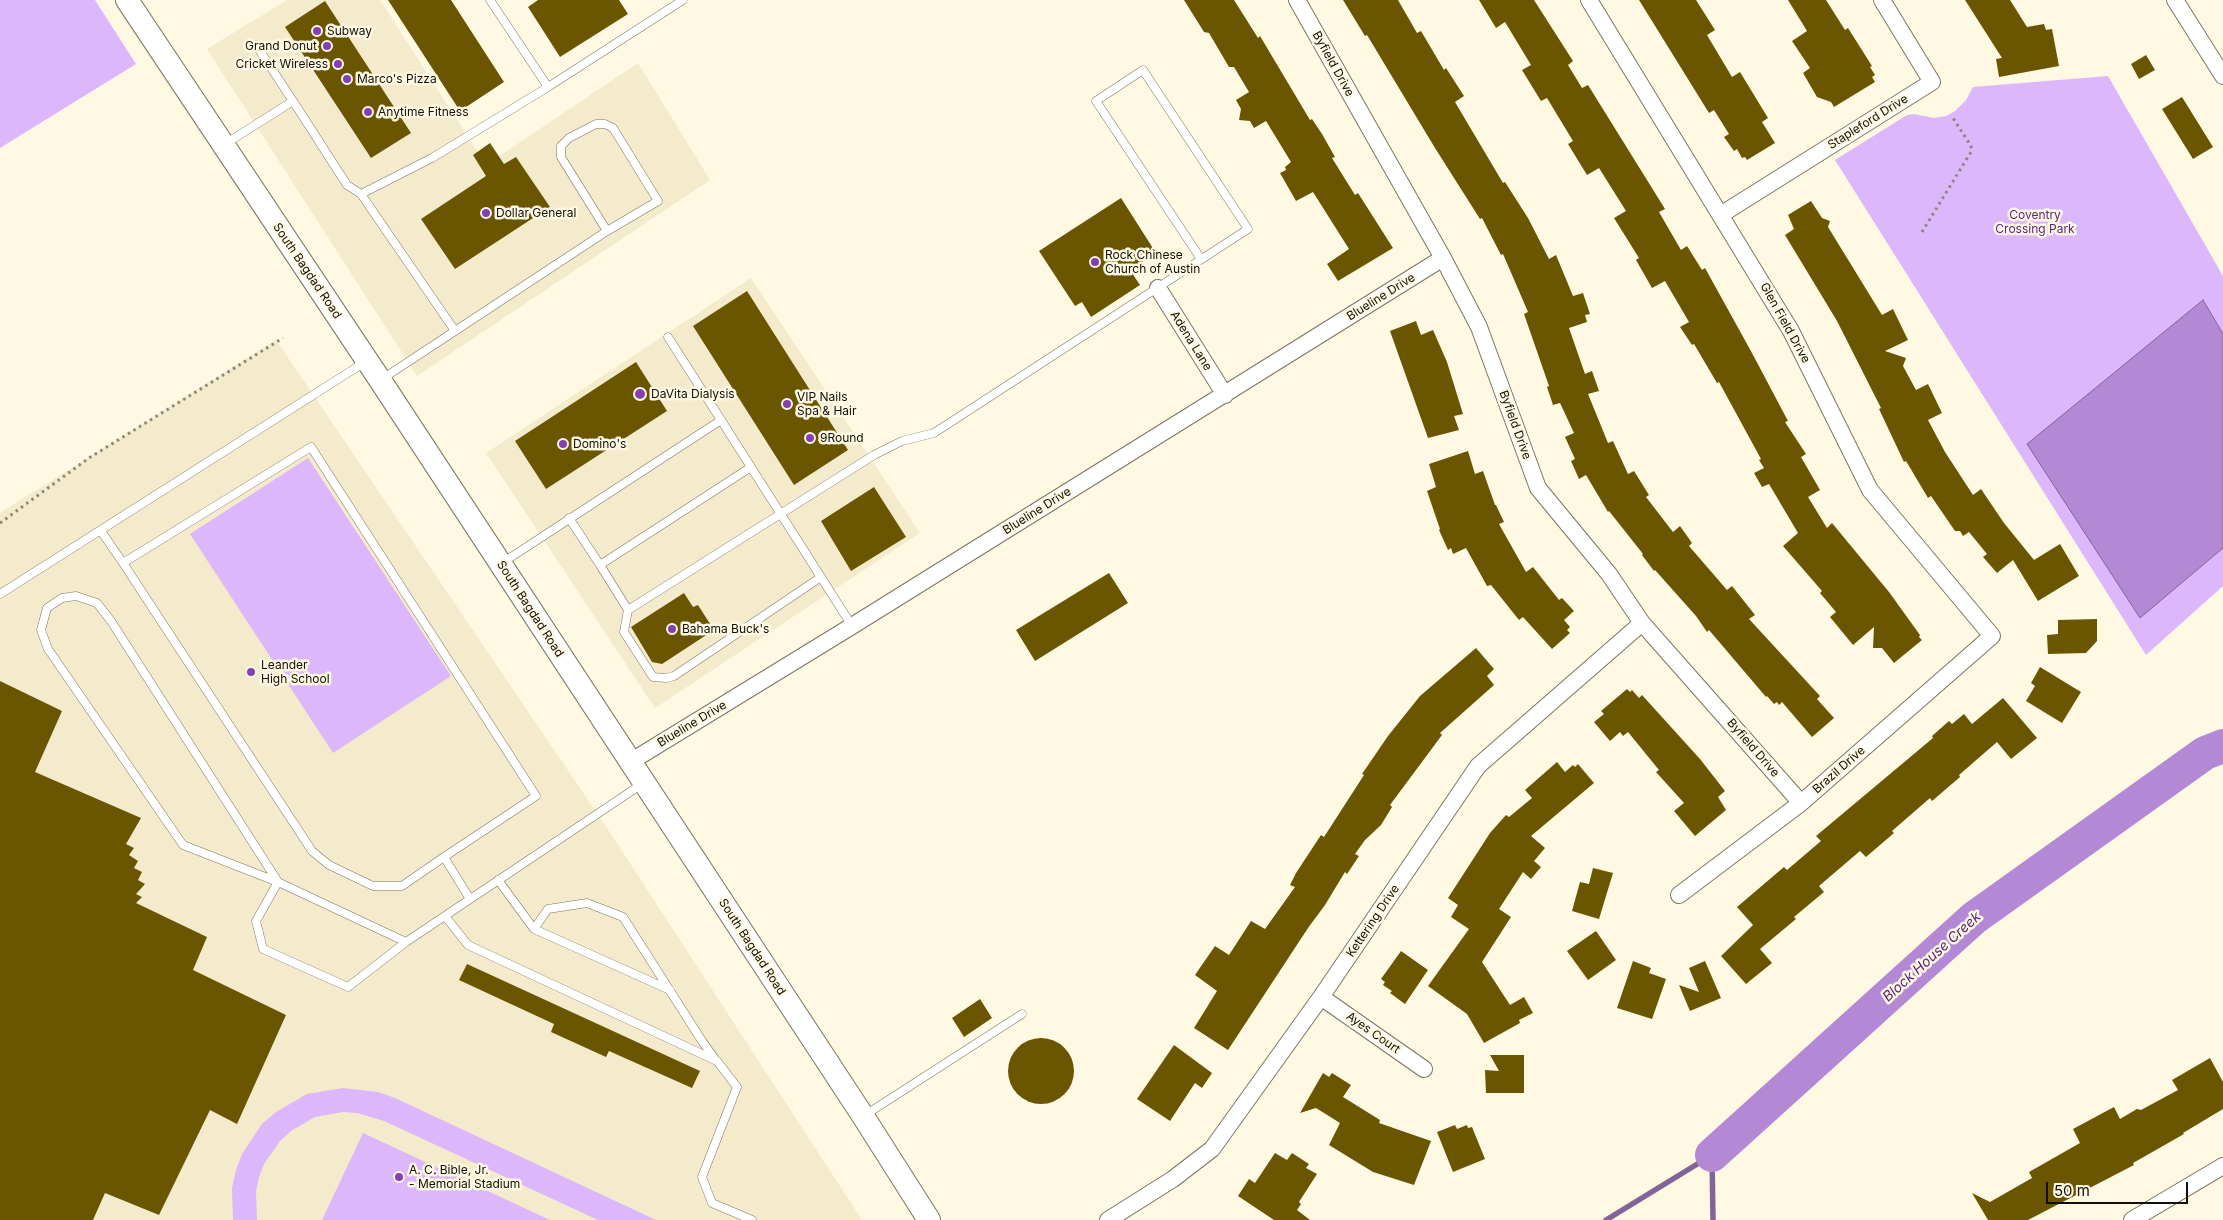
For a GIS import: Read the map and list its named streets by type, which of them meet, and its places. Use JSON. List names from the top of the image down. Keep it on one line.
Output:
{"streets":{"main road":["South Bagdad Road"],"street":["Byfield Drive","Stapleford Drive","Blueline Drive","Glen Field Drive","Adena Lane","Brazil Drive","Kettering Drive","Ayes Court"]},"crossings":[["Byfield Drive","Blueline Drive"],["Byfield Drive","Brazil Drive"],["Byfield Drive","Kettering Drive"],["Stapleford Drive","Glen Field Drive"],["South Bagdad Road","Blueline Drive"],["Blueline Drive","Adena Lane"],["Glen Field Drive","Brazil Drive"],["Kettering Drive","Ayes Court"]],"water":["Block House Creek"],"parks":["Coventry Crossing Park"],"places":["Subway","Grand Donut","Cricket Wireless","Marco's Pizza","Anytime Fitness","Dollar General","Rock Chinese Church of Austin","DaVita Dialysis","VIP Nails Spa & Hair","9Round","Domino's","Bahama Buck's","Leander High School","A. C. Bible, Jr. - Memorial Stadium"],"scale_bar":"50 m"}
